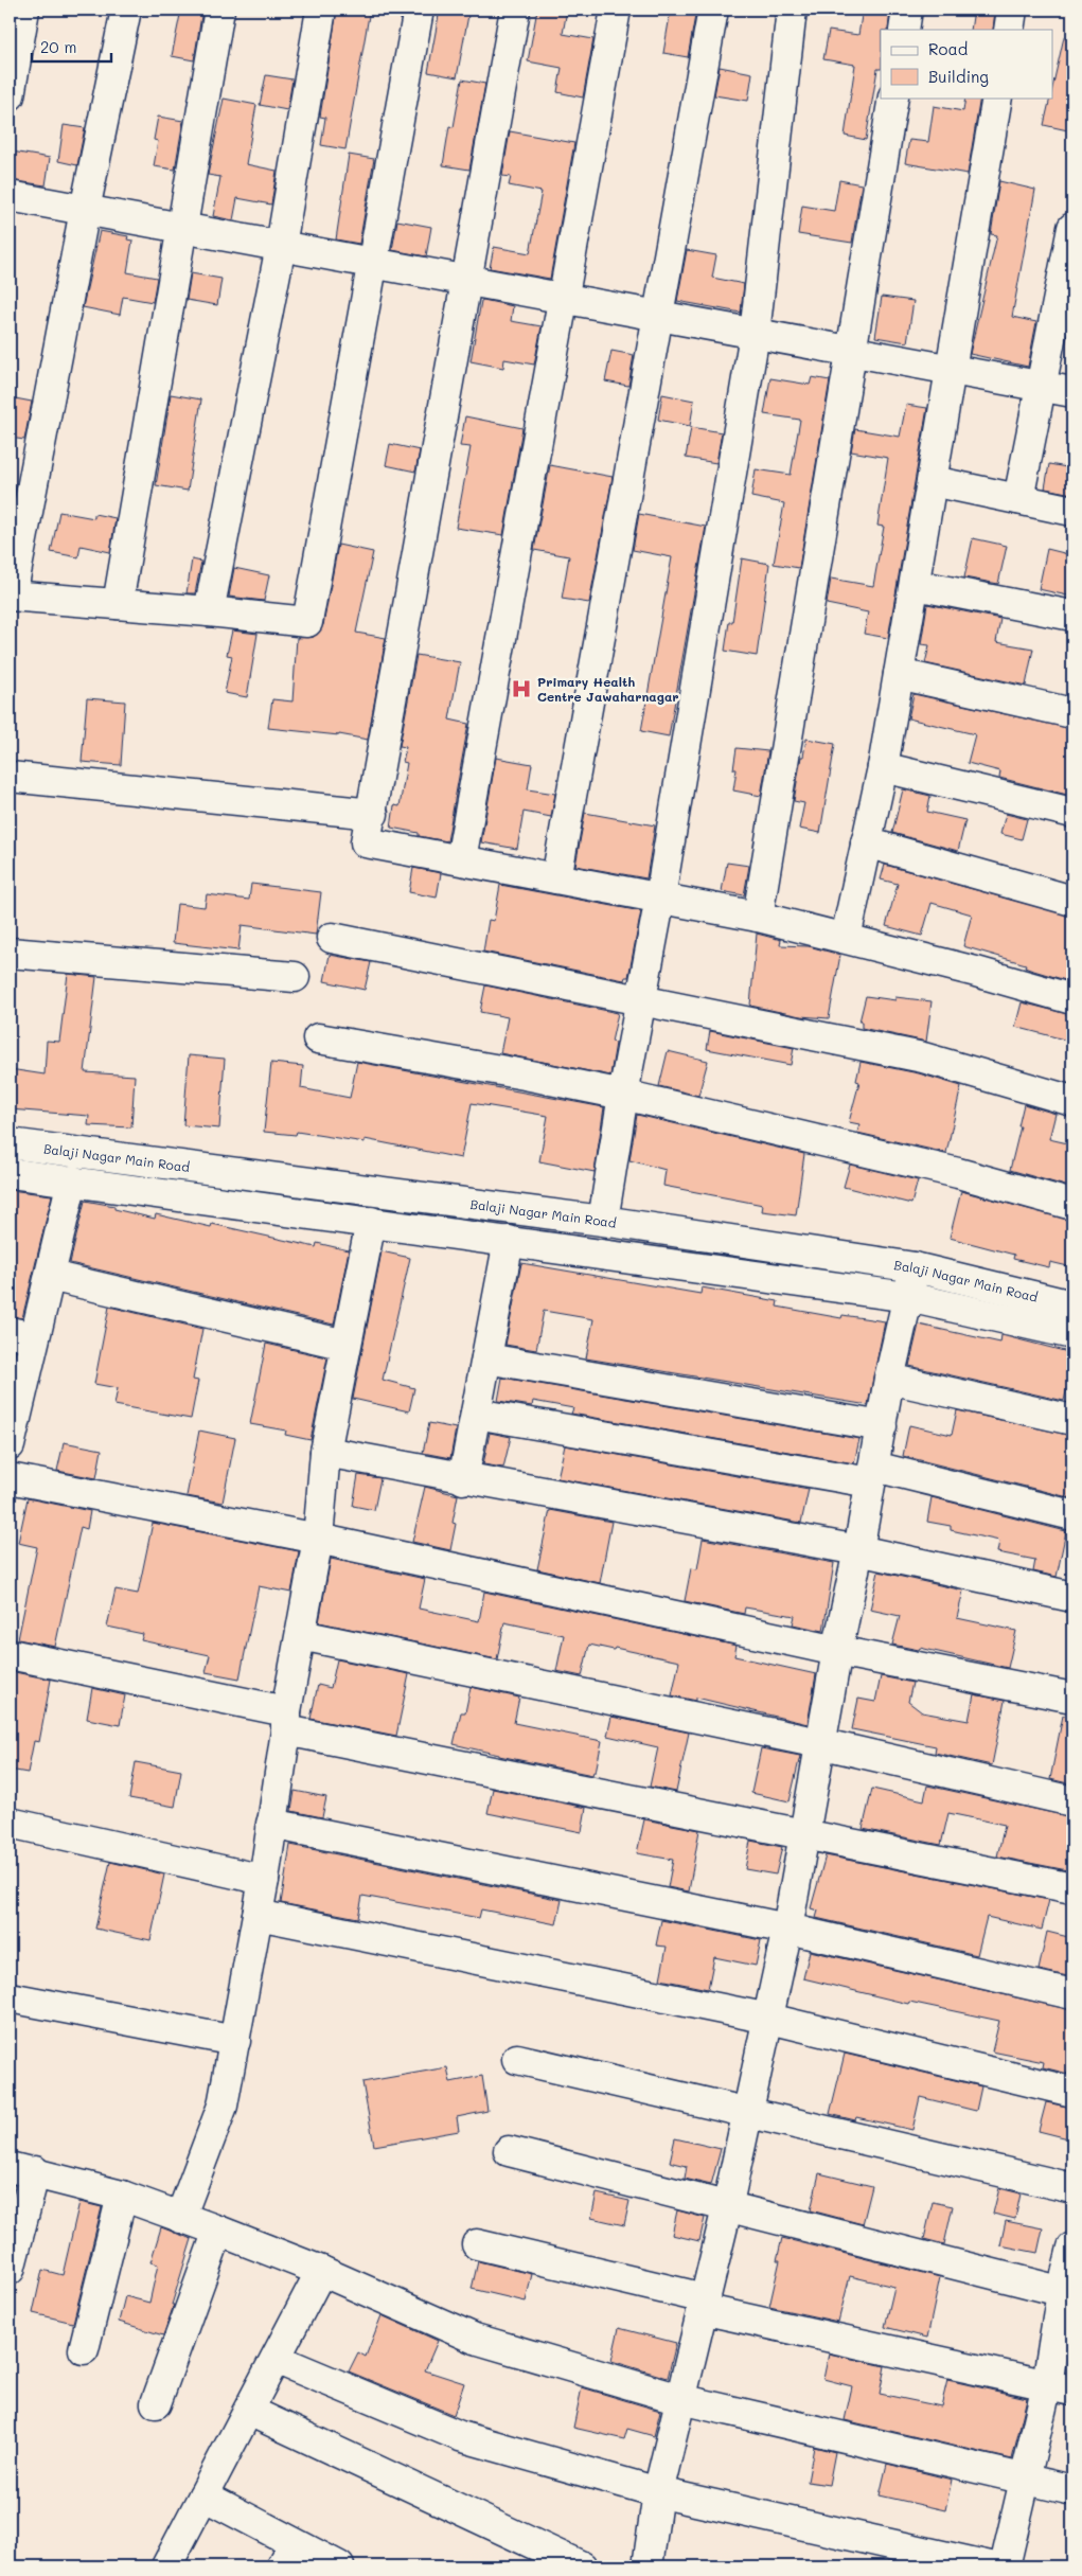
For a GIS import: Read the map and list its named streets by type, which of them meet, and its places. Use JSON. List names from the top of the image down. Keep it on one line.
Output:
{"streets":{"street":["Balaji Nagar Main Road"]},"places":{"hospital":["Primary Health Centre Jawaharnagar"]},"legend":["Road","Building"],"scale_bar":"20 m"}
